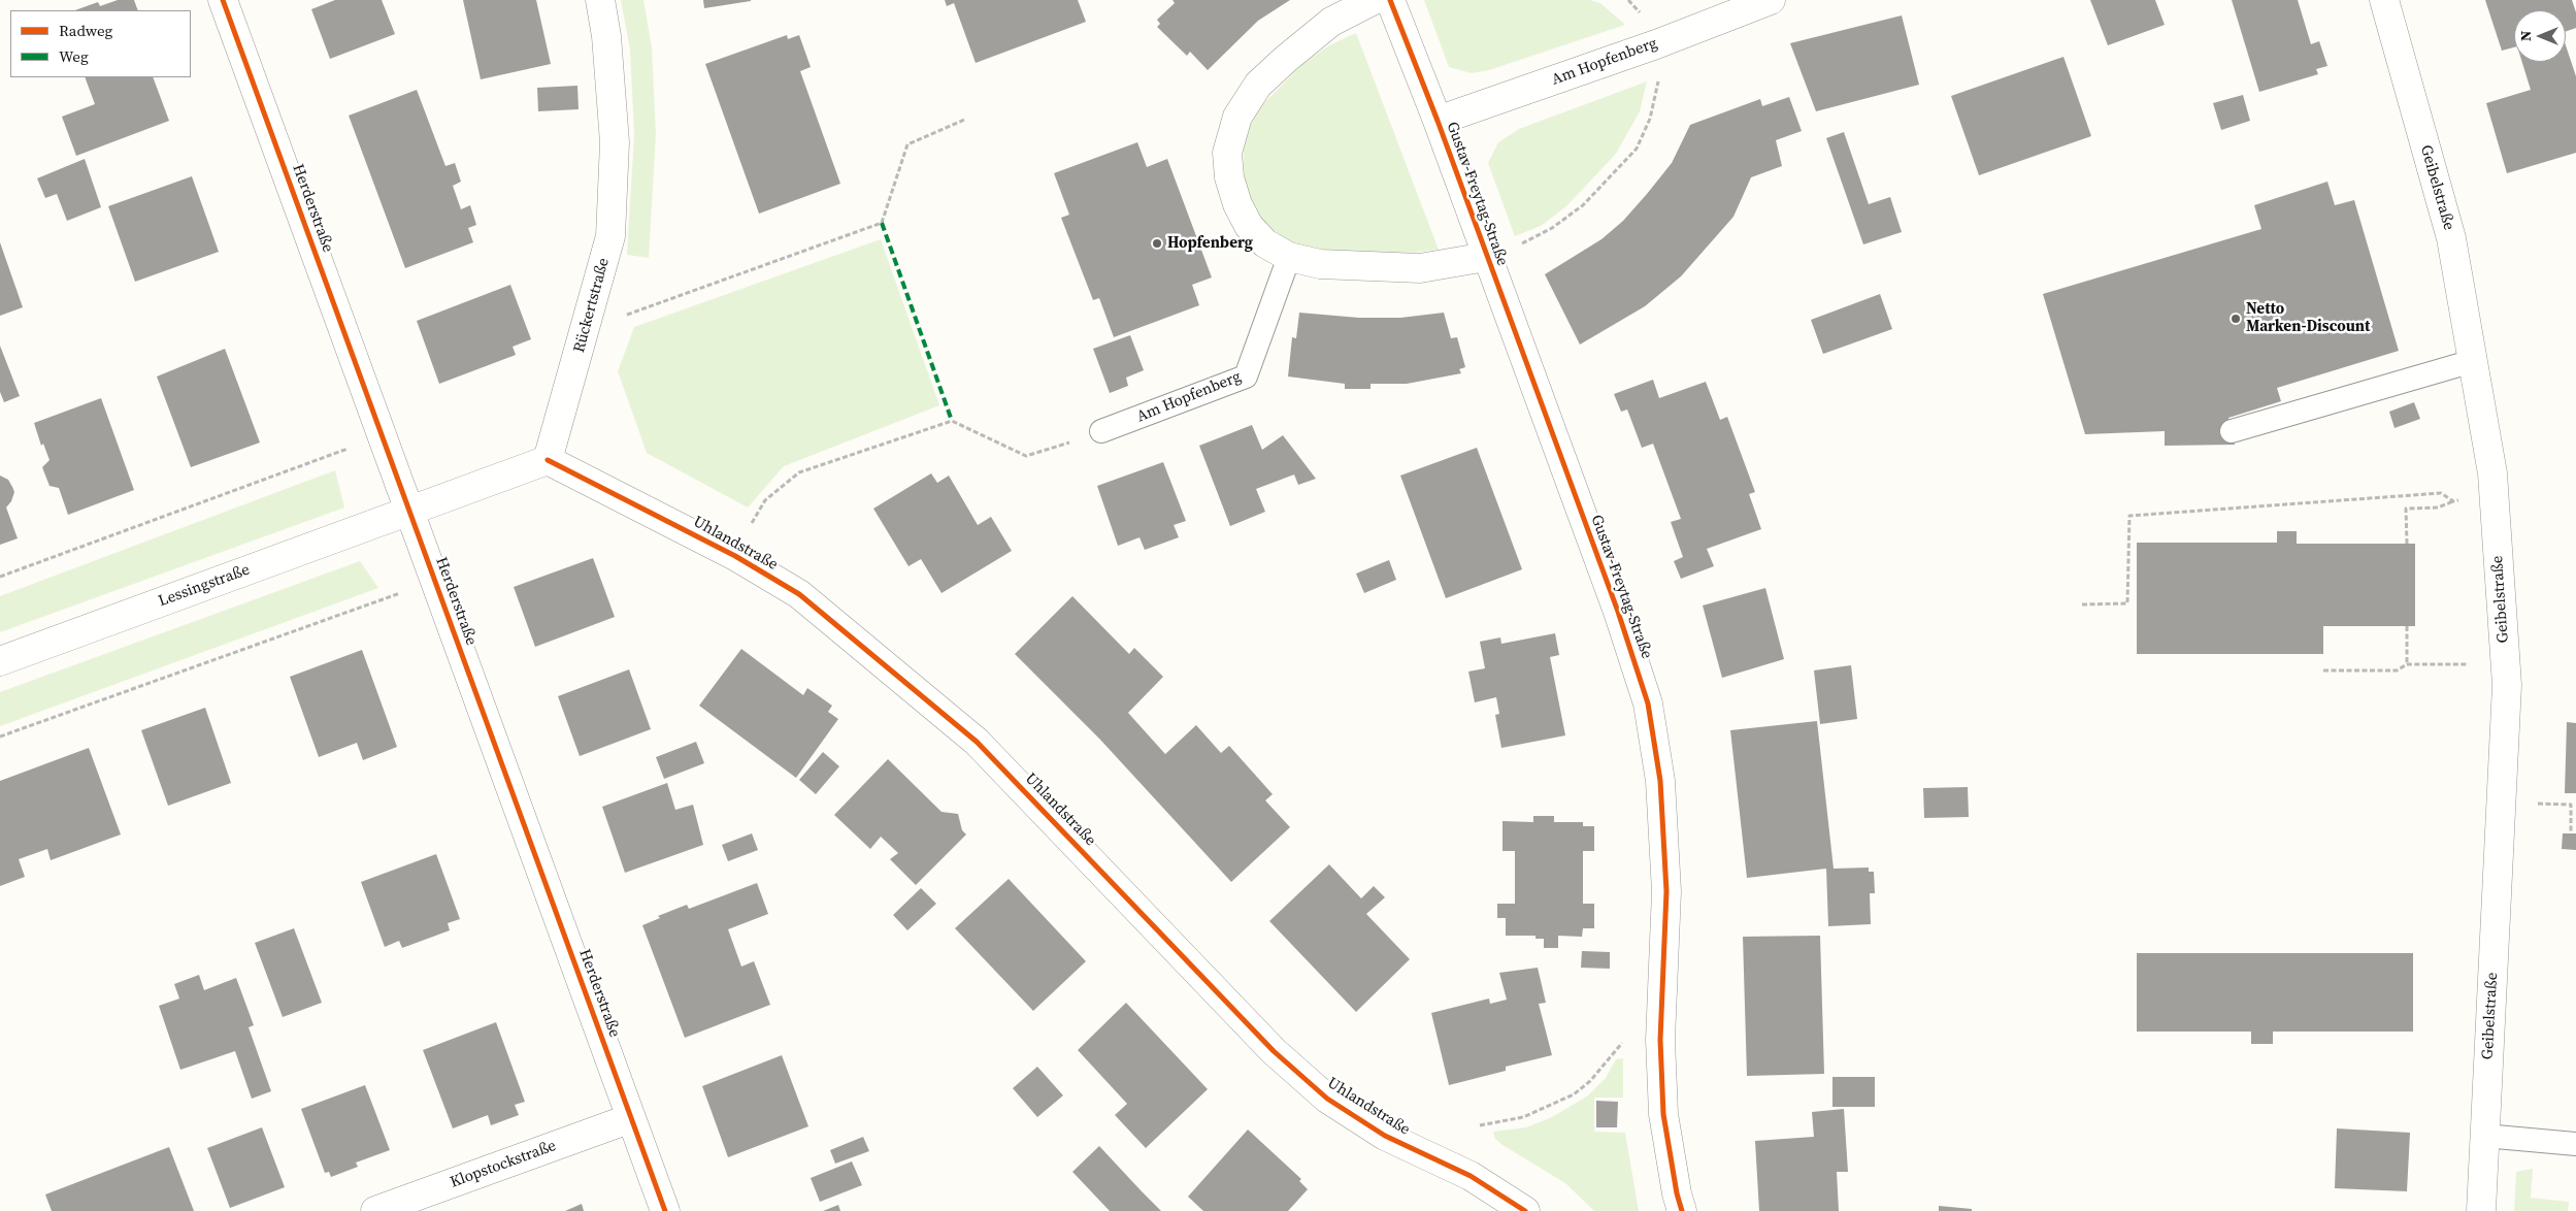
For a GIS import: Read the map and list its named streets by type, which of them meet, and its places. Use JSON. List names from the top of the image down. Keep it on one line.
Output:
{"streets":{"street":["Am Hopfenberg","Geibelstraße","Gustav-Freytag-Straße","Herderstraße","Rückertstraße","Uhlandstraße","Lessingstraße","Klopstockstraße"]},"crossings":[["Am Hopfenberg","Gustav-Freytag-Straße"],["Herderstraße","Lessingstraße"],["Herderstraße","Klopstockstraße"],["Rückertstraße","Uhlandstraße"]],"places":["Hopfenberg","Netto Marken-Discount"],"legend":["Radweg","Weg"],"north":"left"}
